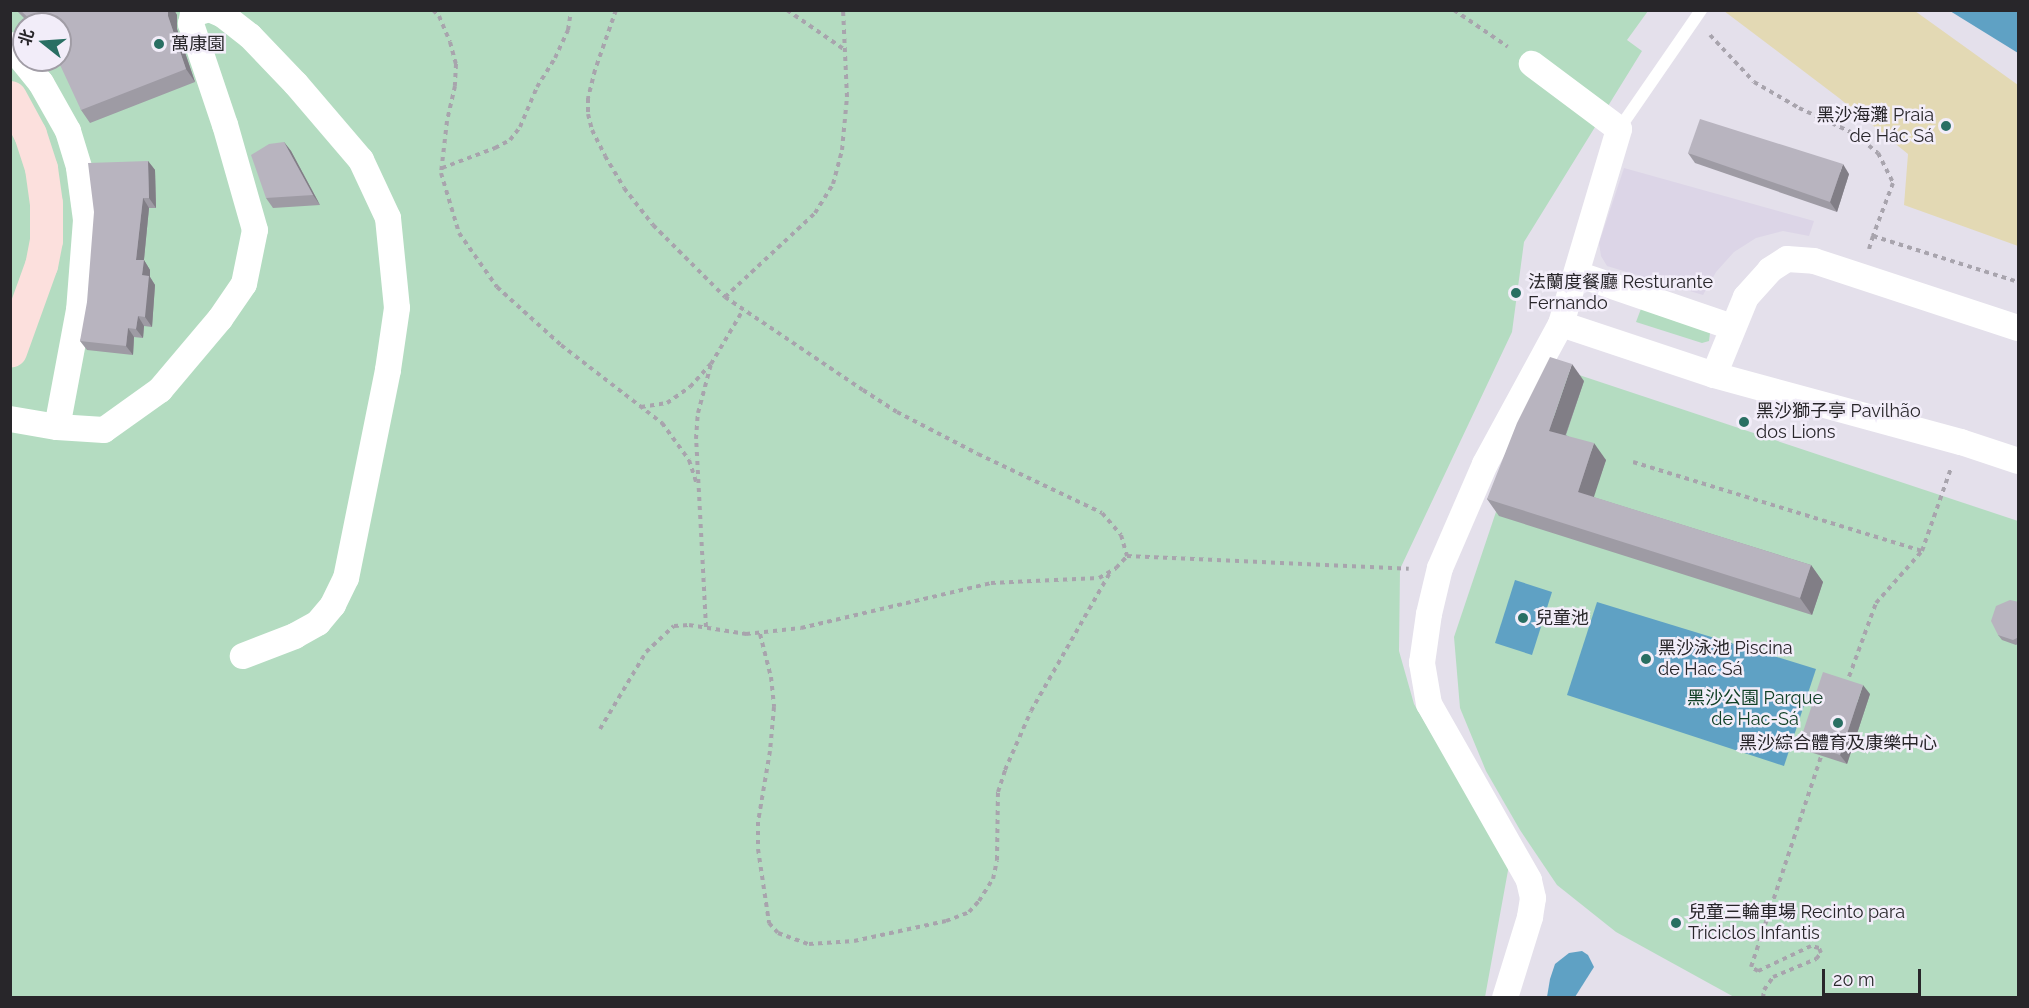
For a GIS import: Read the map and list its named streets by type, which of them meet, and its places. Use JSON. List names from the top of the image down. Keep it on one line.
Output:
{"parks":["黑沙公園 Parque de Hac-Sá"],"places":["萬康園","黑沙海灘 Praia de Hác Sá","法蘭度餐廳 Resturante Fernando","黑沙獅子亭 Pavilhão dos Lions","兒童池","黑沙泳池 Piscina de Hac Sá","黑沙綜合體育及康樂中心","兒童三輪車場 Recinto para Triciclos Infantis"],"scale_bar":"20 m","north":"left"}
